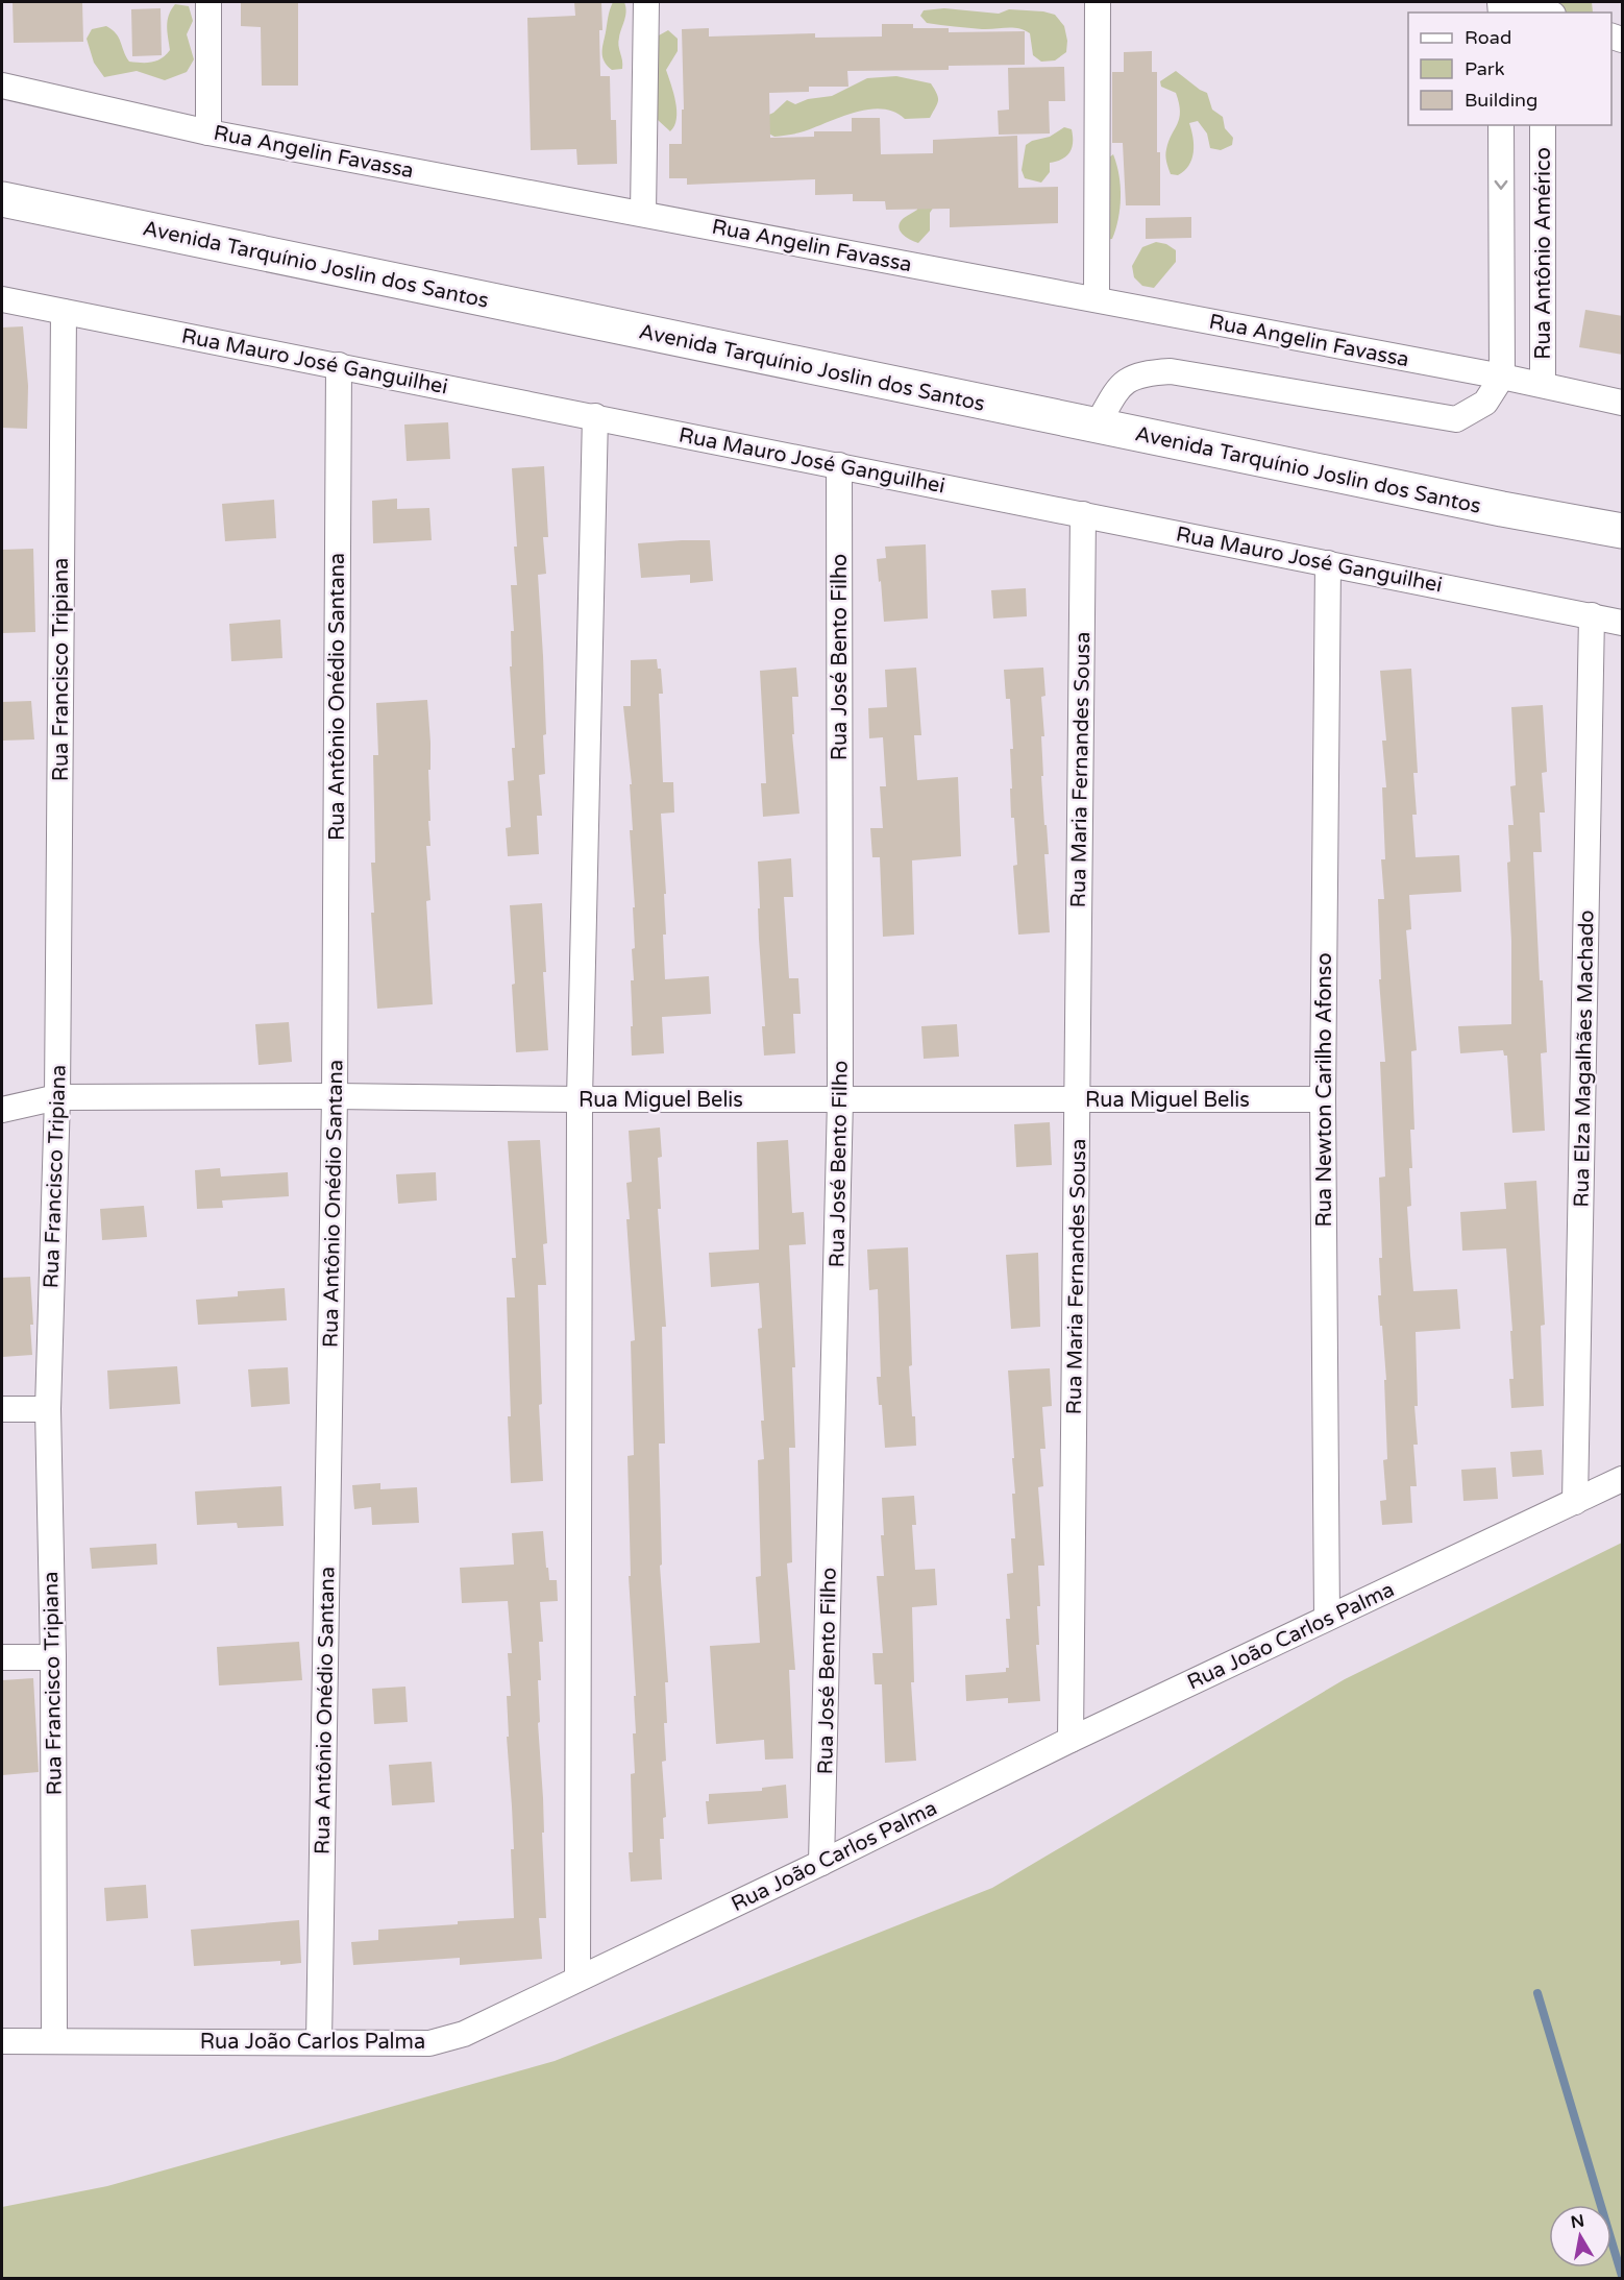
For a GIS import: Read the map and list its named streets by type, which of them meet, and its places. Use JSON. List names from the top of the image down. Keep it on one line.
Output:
{"streets":{"street":["Rua Angelin Favassa","Rua Antônio Américo","Avenida Tarquínio Joslin dos Santos","Rua Mauro José Ganguilhei","Rua José Bento Filho","Rua Francisco Tripiana","Rua Antônio Onédio Santana","Rua Maria Fernandes Sousa","Rua Elza Magalhães Machado","Rua Newton Carilho Afonso","Rua Miguel Belis","Rua João Carlos Palma"]},"crossings":[["Rua Angelin Favassa","Rua Antônio Américo"],["Rua Mauro José Ganguilhei","Rua José Bento Filho"],["Rua Mauro José Ganguilhei","Rua Francisco Tripiana"],["Rua Mauro José Ganguilhei","Rua Antônio Onédio Santana"],["Rua Mauro José Ganguilhei","Rua Maria Fernandes Sousa"],["Rua Mauro José Ganguilhei","Rua Elza Magalhães Machado"],["Rua Mauro José Ganguilhei","Rua Newton Carilho Afonso"],["Rua José Bento Filho","Rua Miguel Belis"],["Rua José Bento Filho","Rua João Carlos Palma"],["Rua Francisco Tripiana","Rua Miguel Belis"],["Rua Francisco Tripiana","Rua João Carlos Palma"],["Rua Antônio Onédio Santana","Rua Miguel Belis"],["Rua Antônio Onédio Santana","Rua João Carlos Palma"],["Rua Maria Fernandes Sousa","Rua Miguel Belis"],["Rua Maria Fernandes Sousa","Rua João Carlos Palma"],["Rua Elza Magalhães Machado","Rua João Carlos Palma"],["Rua Newton Carilho Afonso","Rua Miguel Belis"],["Rua Newton Carilho Afonso","Rua João Carlos Palma"]],"legend":["Road","Park","Building"],"north":"top"}
